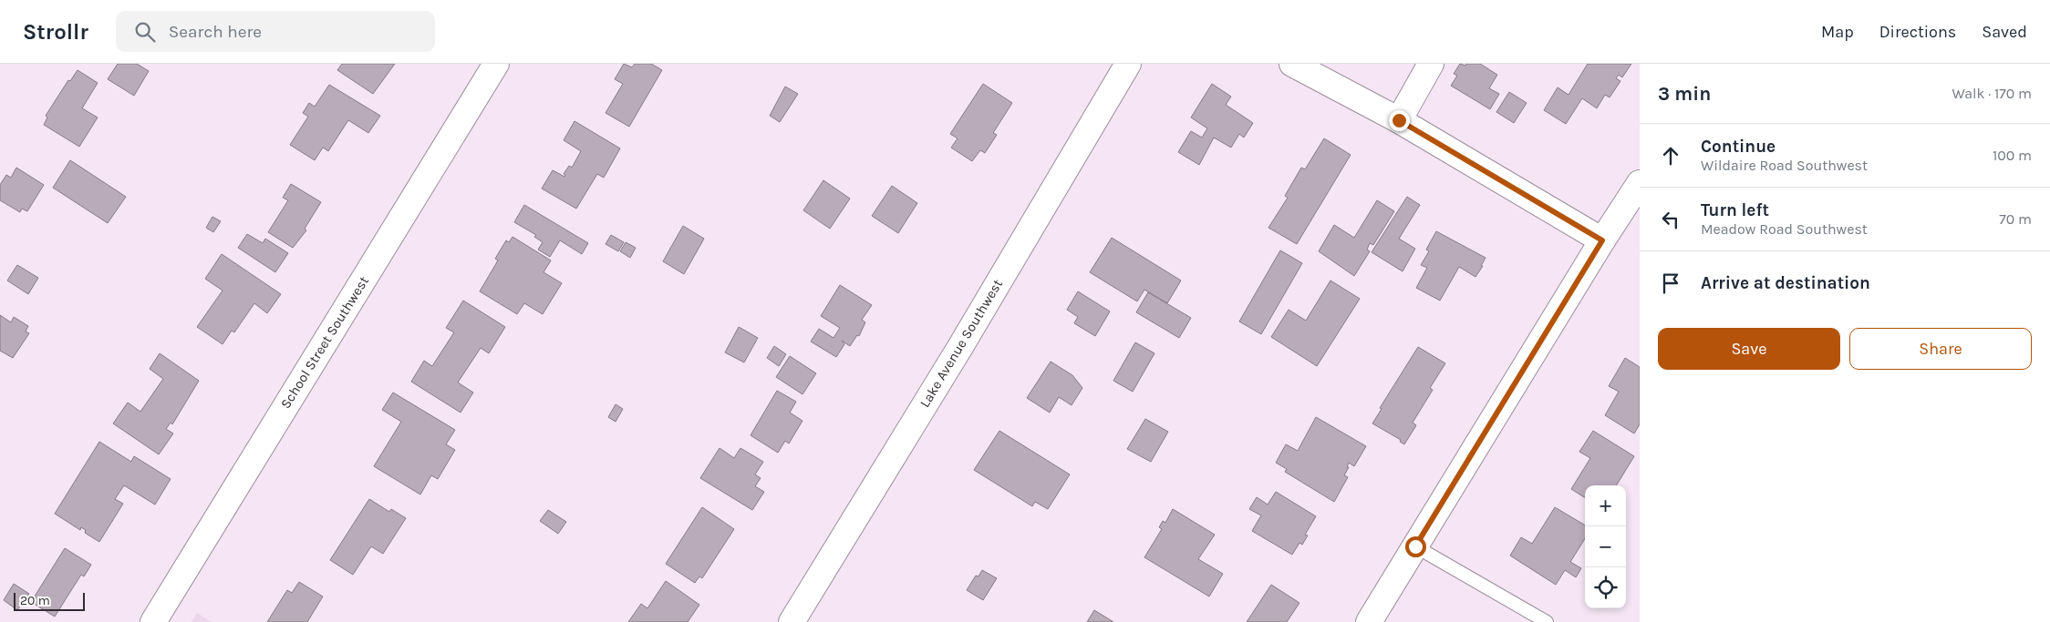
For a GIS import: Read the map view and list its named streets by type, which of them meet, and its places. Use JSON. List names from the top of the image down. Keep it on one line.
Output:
{"streets":{"street":["School Street Southwest","Lake Avenue Southwest"]},"scale_bar":"20 m","page":{"header":"Strollr","search":"Search here","nav":["Map","Directions","Saved"],"heading":["3 min","Walk · 170 m"],"list":[["Continue","Wildaire Road Southwest","100 m"],["Turn left","Meadow Road Southwest","70 m"],"Arrive at destination"],"buttons":["Save","Share"],"map_buttons":["+","−"],"scale":"20 m"}}
